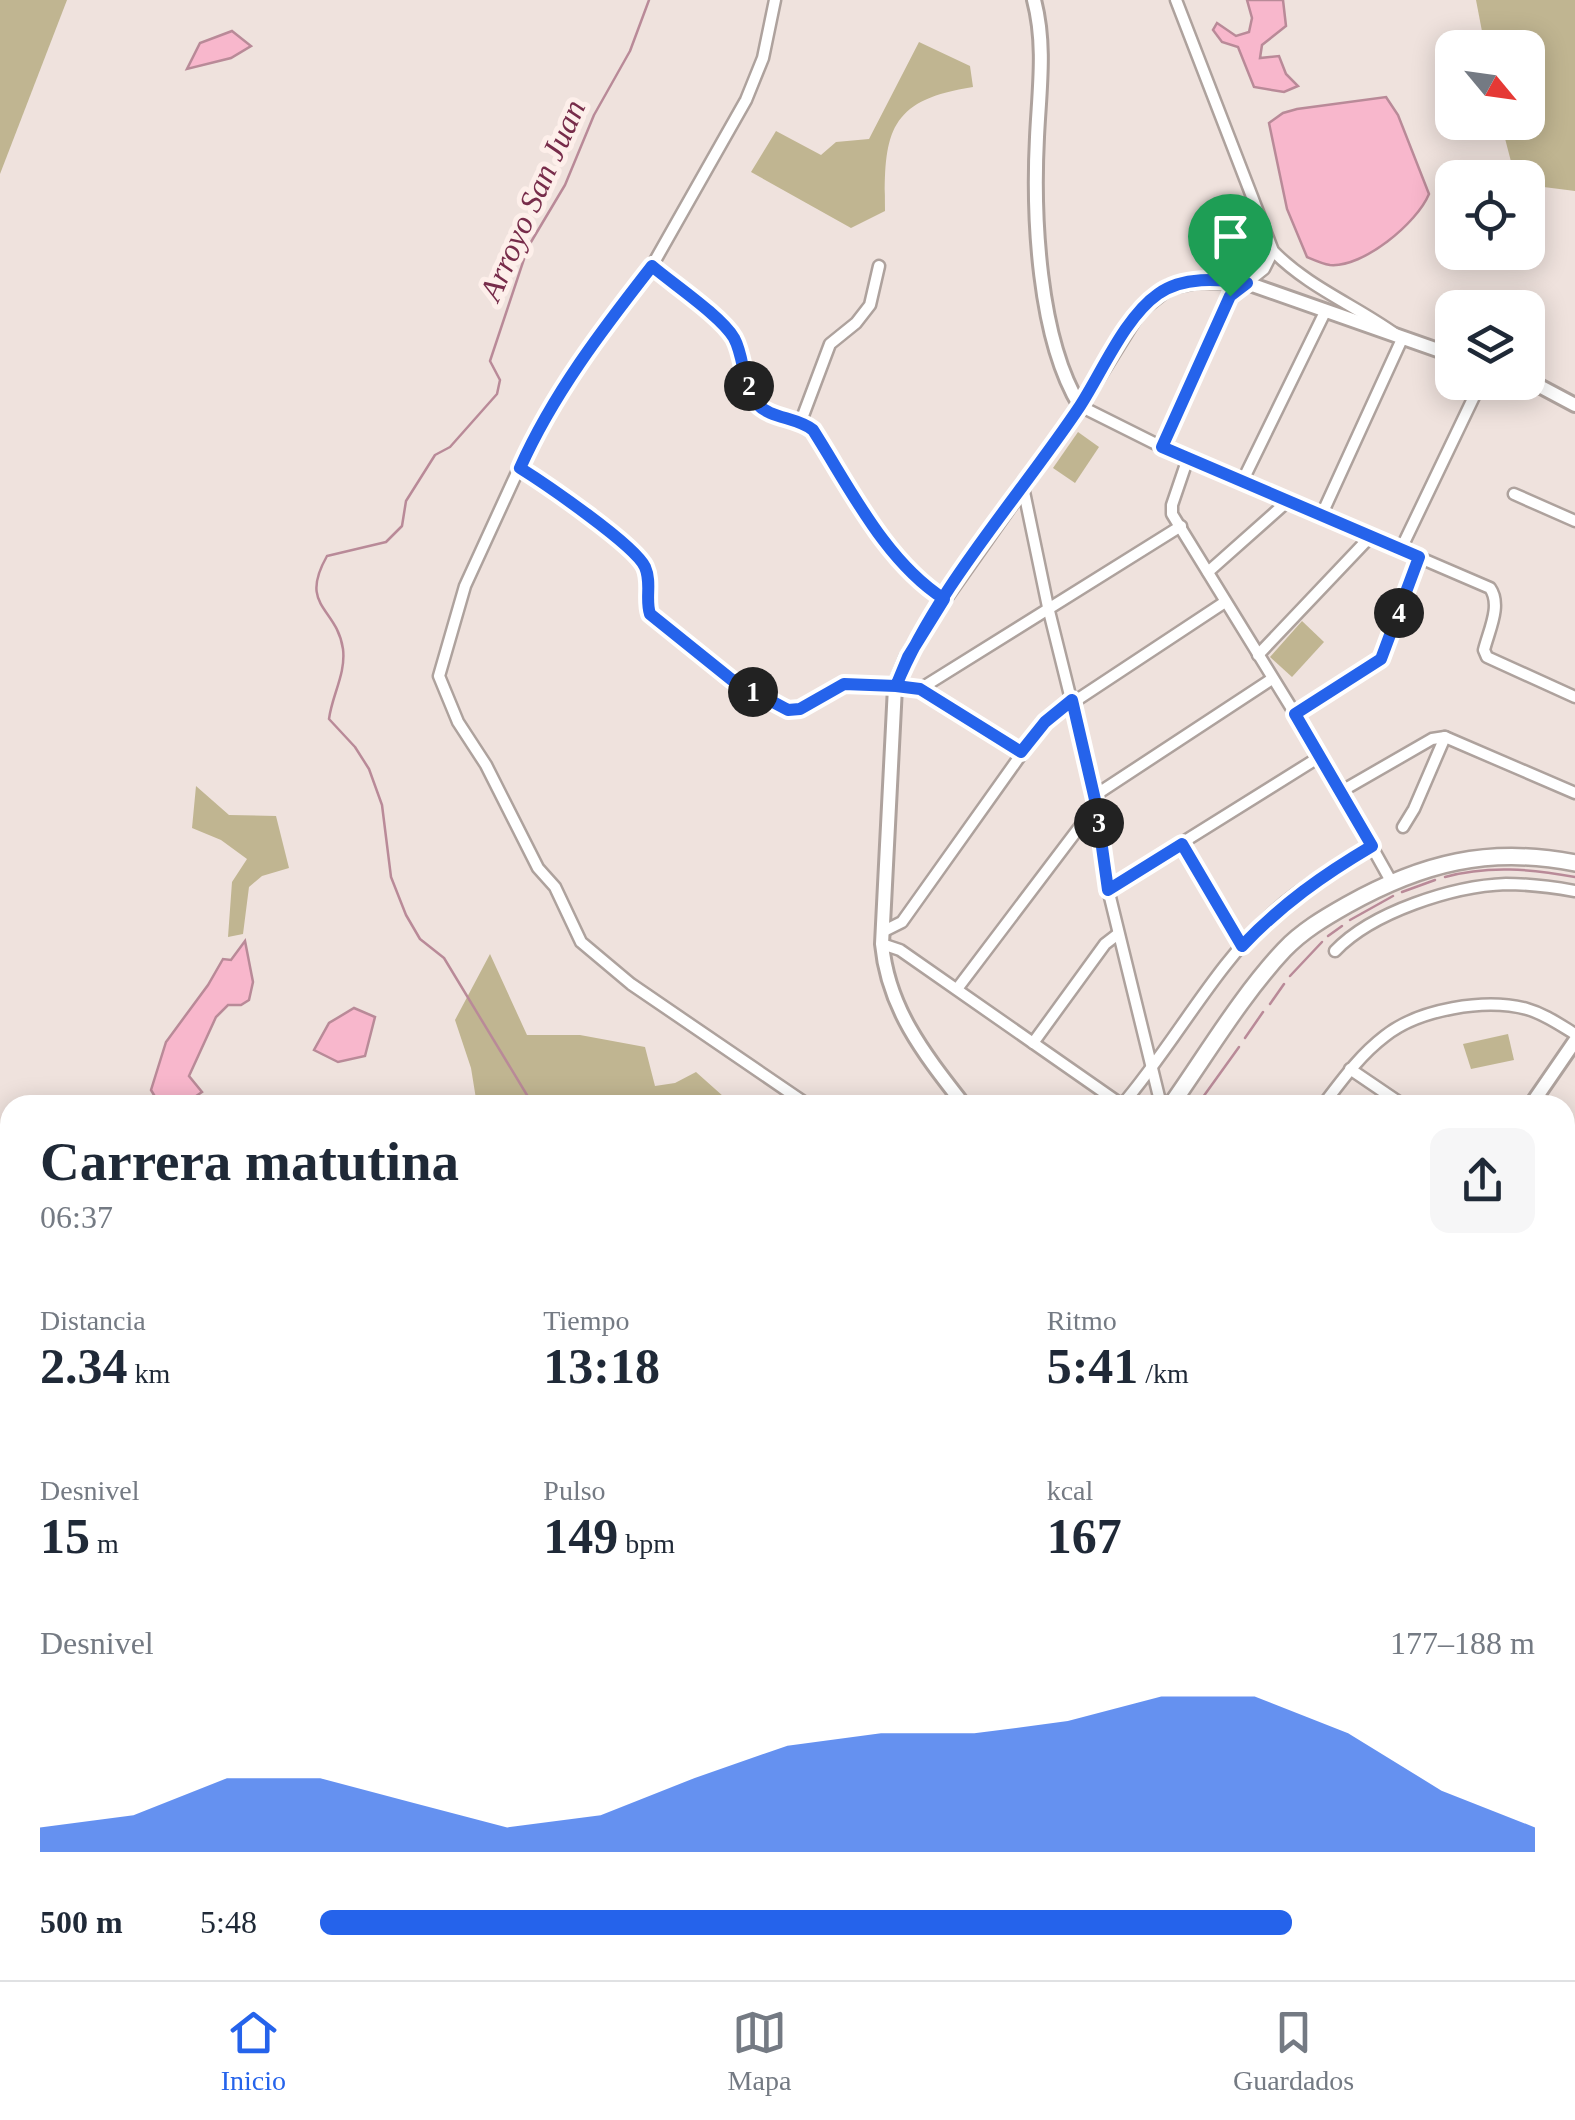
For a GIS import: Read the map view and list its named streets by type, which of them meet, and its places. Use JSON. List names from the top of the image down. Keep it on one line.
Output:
{"water":["Arroyo San Juan"],"north":"bottom right","page":{"pins":["2","4","1","3"],"heading":["Carrera matutina","06:37"],"stats":[["Distancia","2.34 km"],["Tiempo","13:18"],["Ritmo","5:41 /km"],["Desnivel","15 m"],["Pulso","149 bpm"],["kcal","167"]],"chart":["Desnivel","177–188 m"],"list":[{"name":"500 m","note":"5:48"}],"tabs":["Inicio","Mapa","Guardados"]}}
